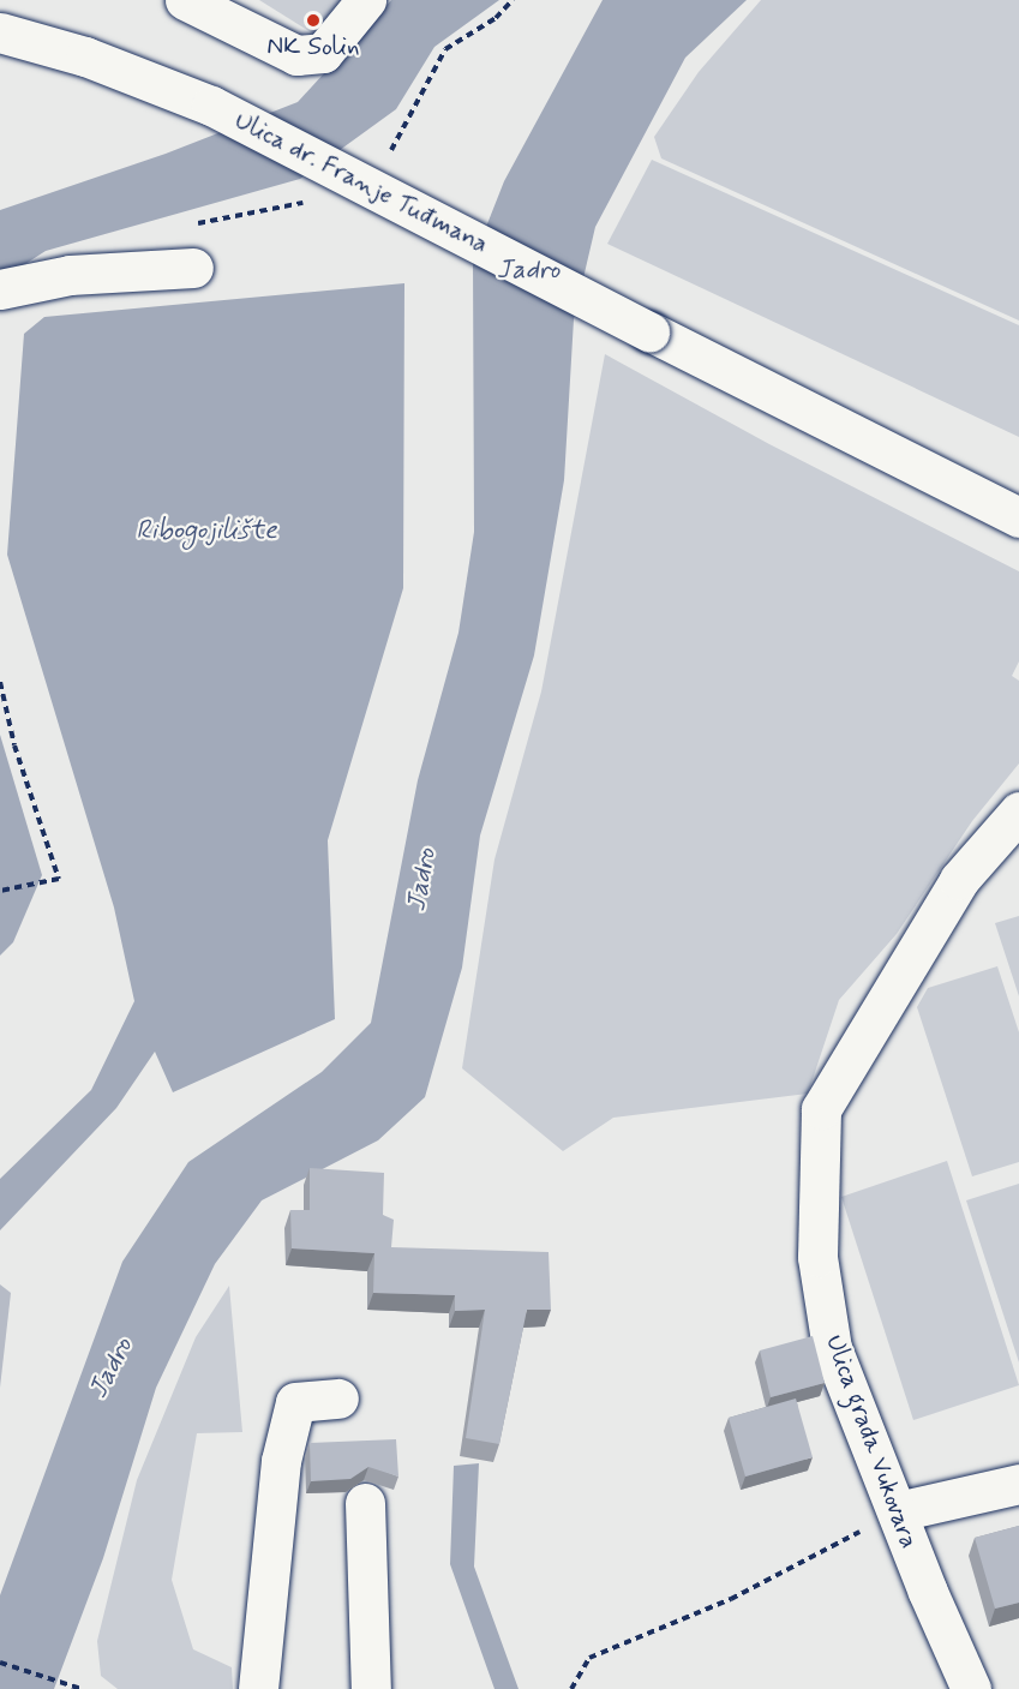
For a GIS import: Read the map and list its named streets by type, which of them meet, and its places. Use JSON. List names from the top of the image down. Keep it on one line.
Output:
{"streets":{"street":["Ulica dr. Franje Tuđmana","Ulica grada Vukovara"]},"water":["Jadro","Ribogojilište"],"places":["NK Solin"]}
